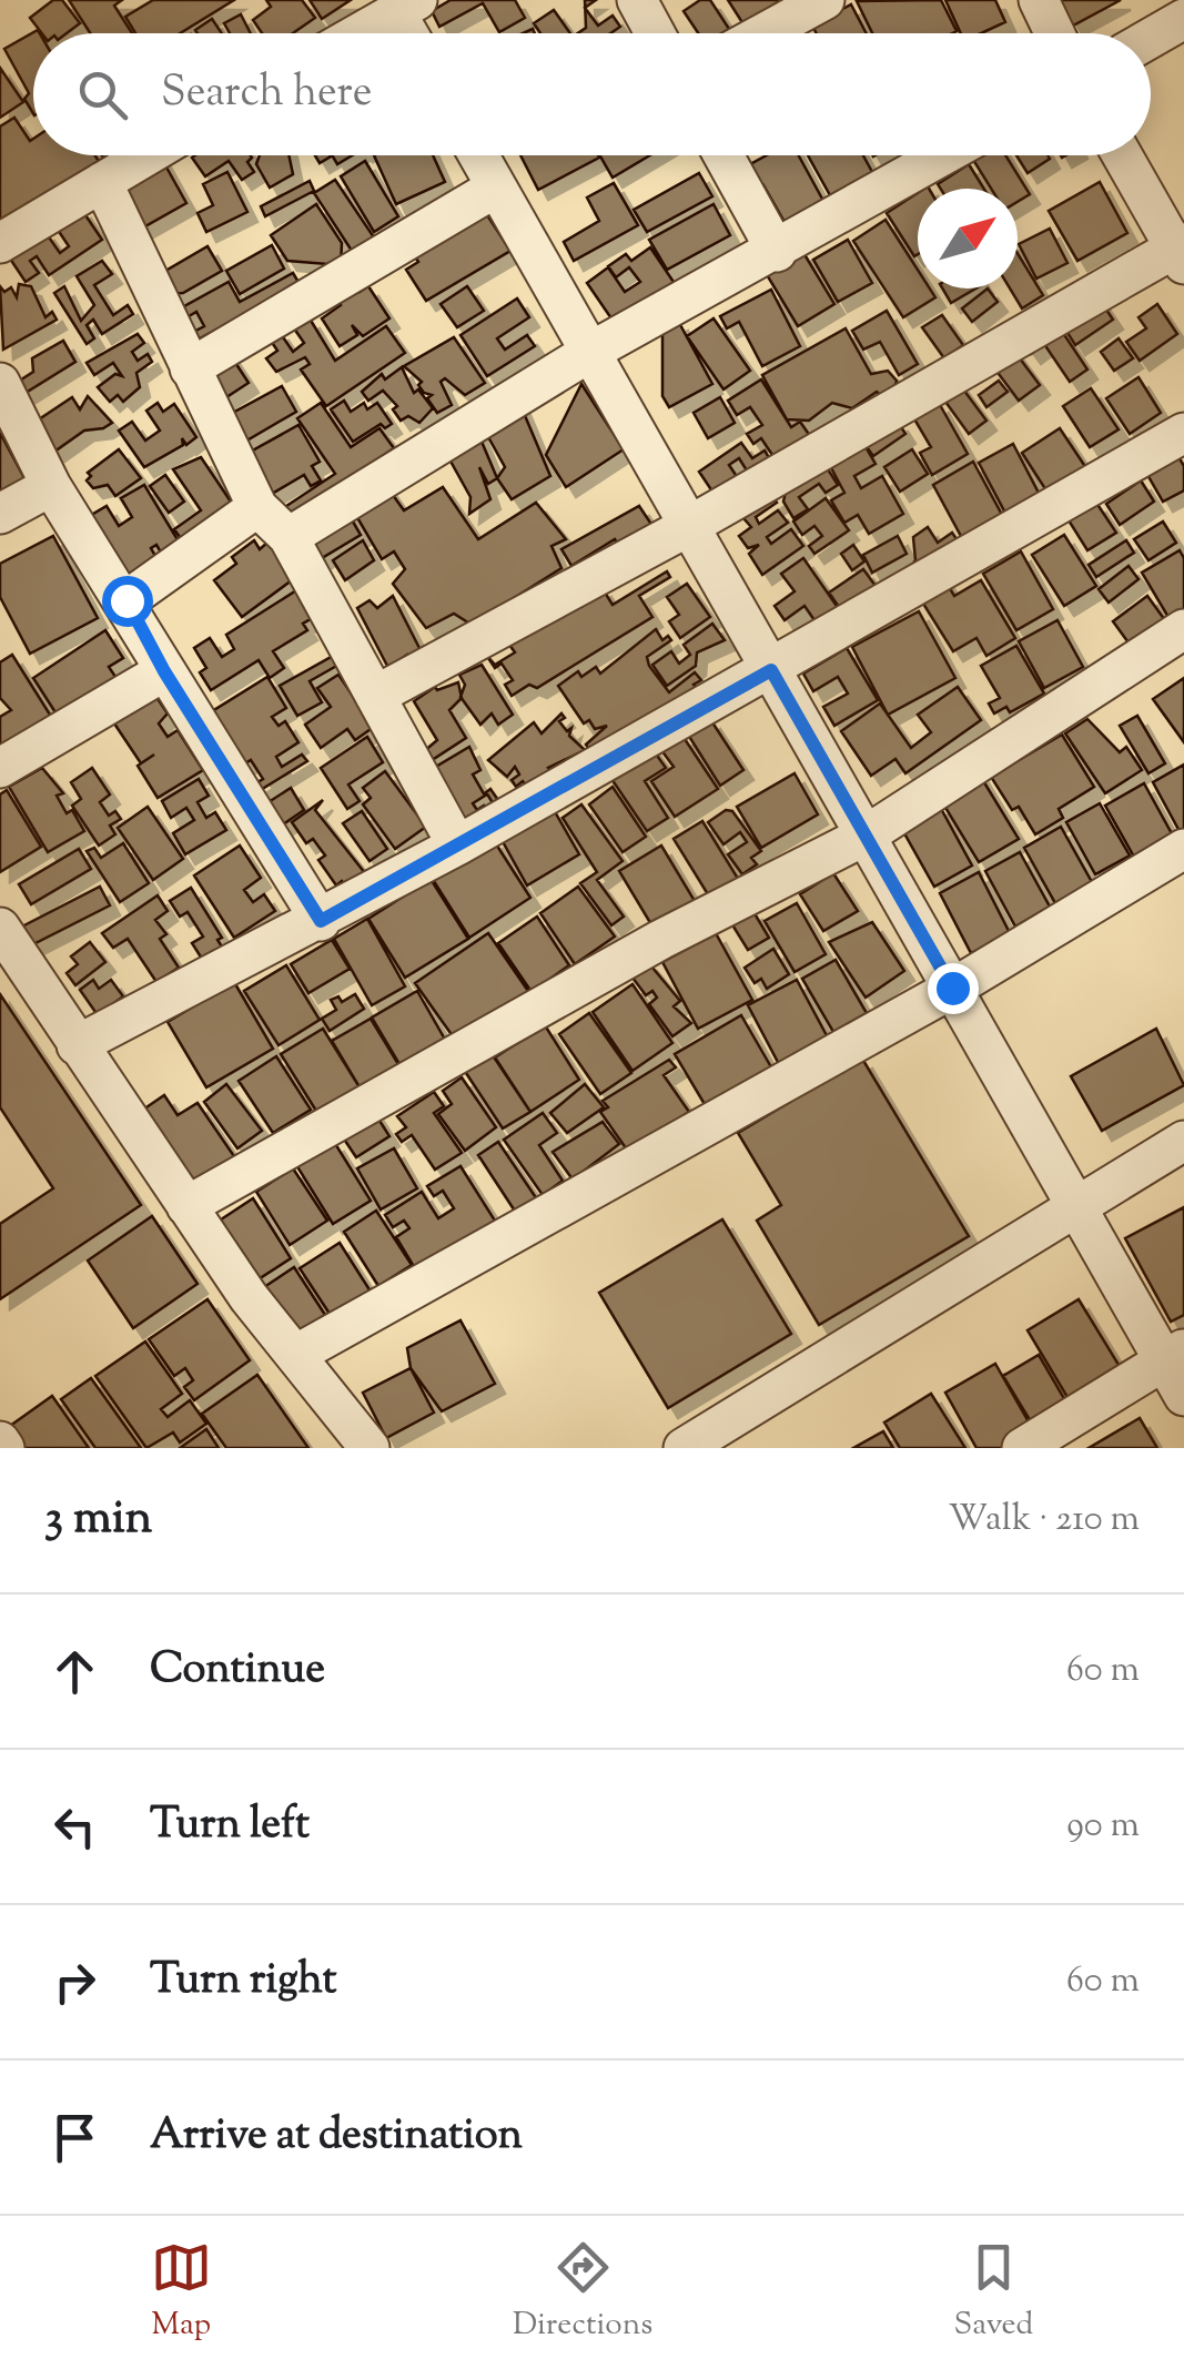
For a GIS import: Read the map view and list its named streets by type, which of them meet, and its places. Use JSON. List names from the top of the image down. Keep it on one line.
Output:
{"north":"top right","page":{"search":"Search here","heading":["3 min","Walk · 210 m"],"list":[["Continue","60 m"],["Turn left","90 m"],["Turn right","60 m"],"Arrive at destination"],"nav":["Map","Directions","Saved"]}}
